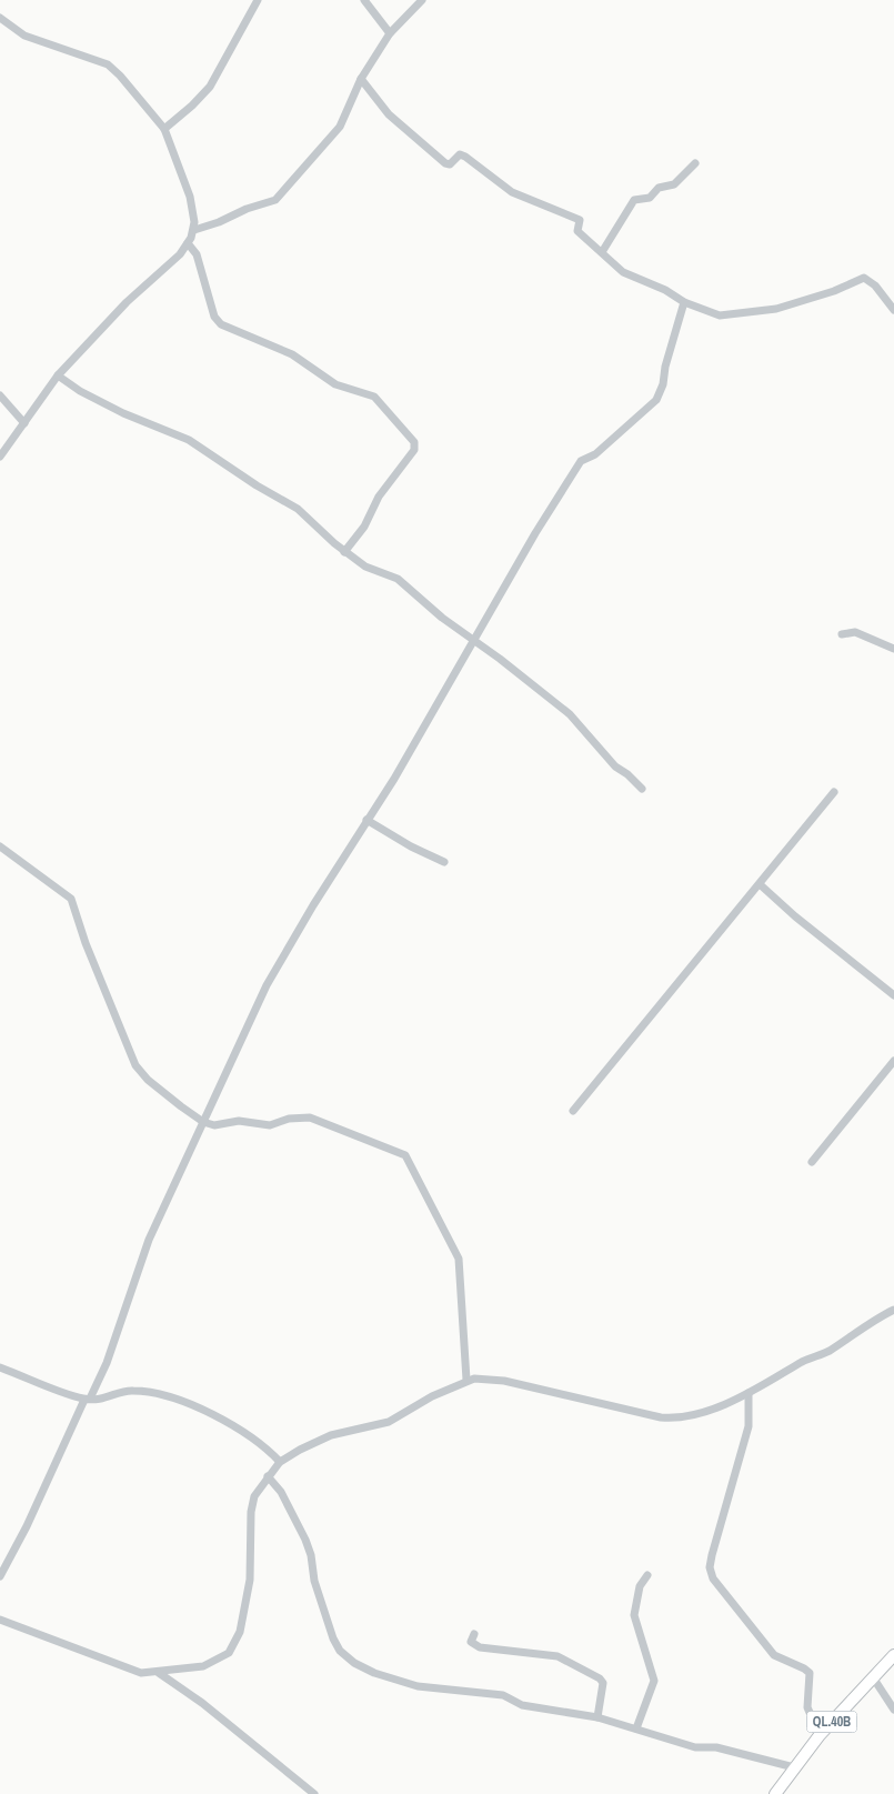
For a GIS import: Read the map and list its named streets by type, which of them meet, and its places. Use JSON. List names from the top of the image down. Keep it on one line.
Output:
{"streets":{"highway":["QL.40B"]}}
